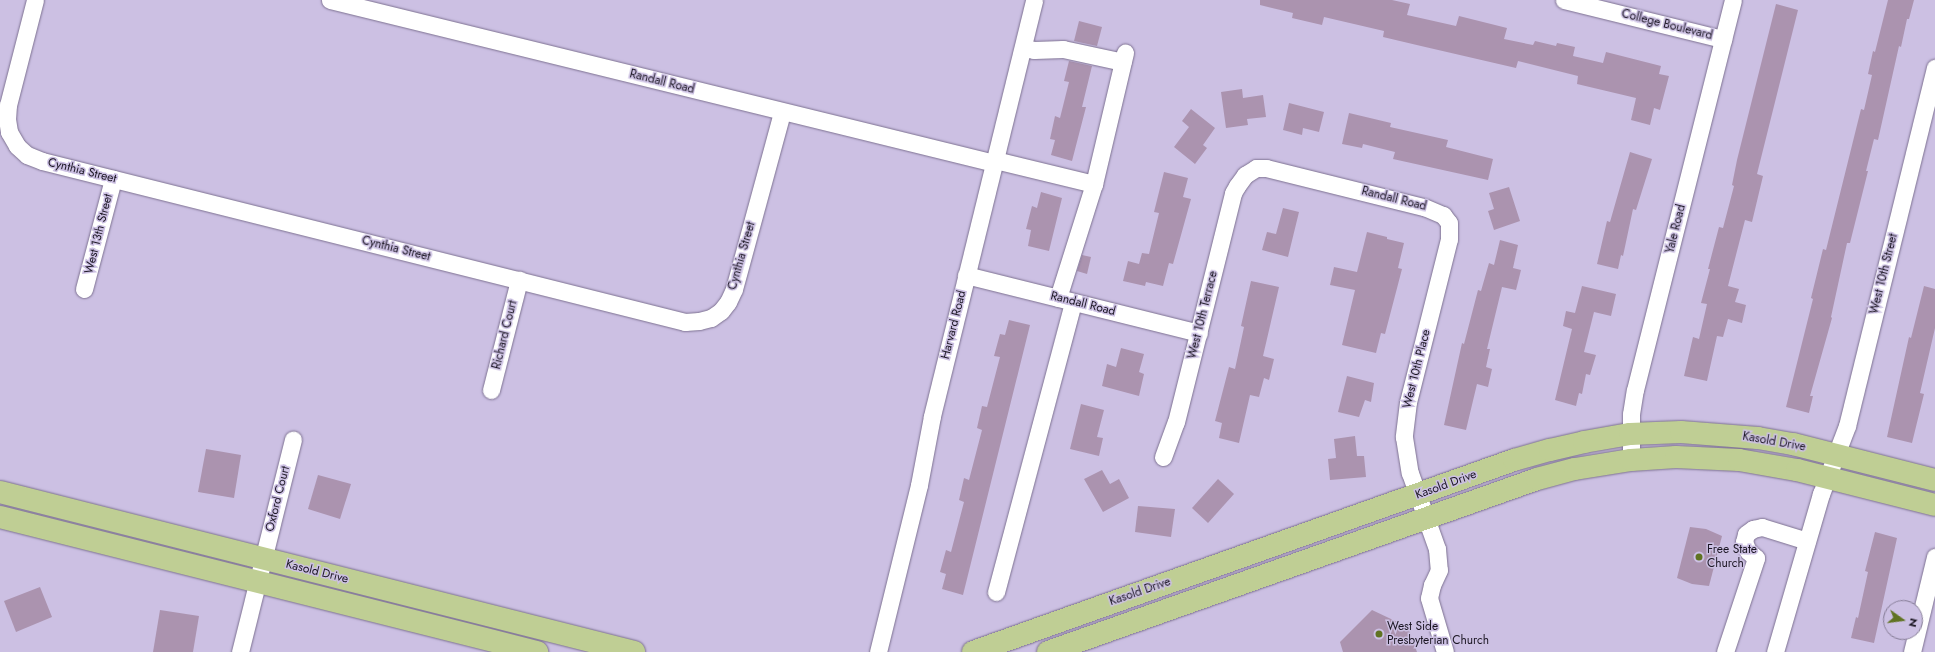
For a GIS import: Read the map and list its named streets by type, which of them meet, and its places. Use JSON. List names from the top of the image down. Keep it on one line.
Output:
{"streets":{"main road":["Kasold Drive"],"street":["College Boulevard","Randall Road","Cynthia Street","Yale Road","West 13th Street","West 10th Street","West 10th Terrace","Harvard Road","Richard Court","West 10th Place","Oxford Court"]},"crossings":[["College Boulevard","Yale Road"],["Randall Road","Cynthia Street"],["Randall Road","West 10th Terrace"],["Randall Road","Harvard Road"],["Randall Road","West 10th Place"],["Cynthia Street","West 13th Street"],["Cynthia Street","Richard Court"],["Yale Road","Kasold Drive"],["West 10th Street","Kasold Drive"],["West 10th Place","Kasold Drive"],["Kasold Drive","Oxford Court"]],"places":["Free State Church","West Side Presbyterian Church"],"north":"right"}
